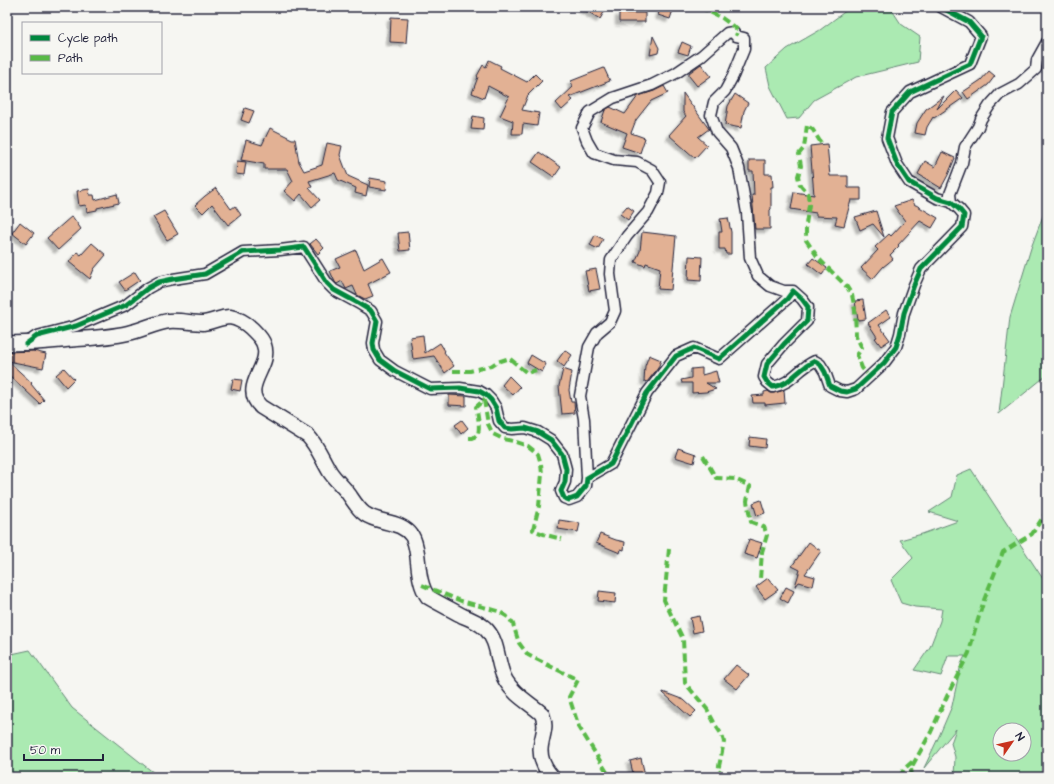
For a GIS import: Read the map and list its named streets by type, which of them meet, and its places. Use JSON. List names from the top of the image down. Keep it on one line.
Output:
{"legend":["Cycle path","Path"],"scale_bar":"50 m","north":"top right"}
